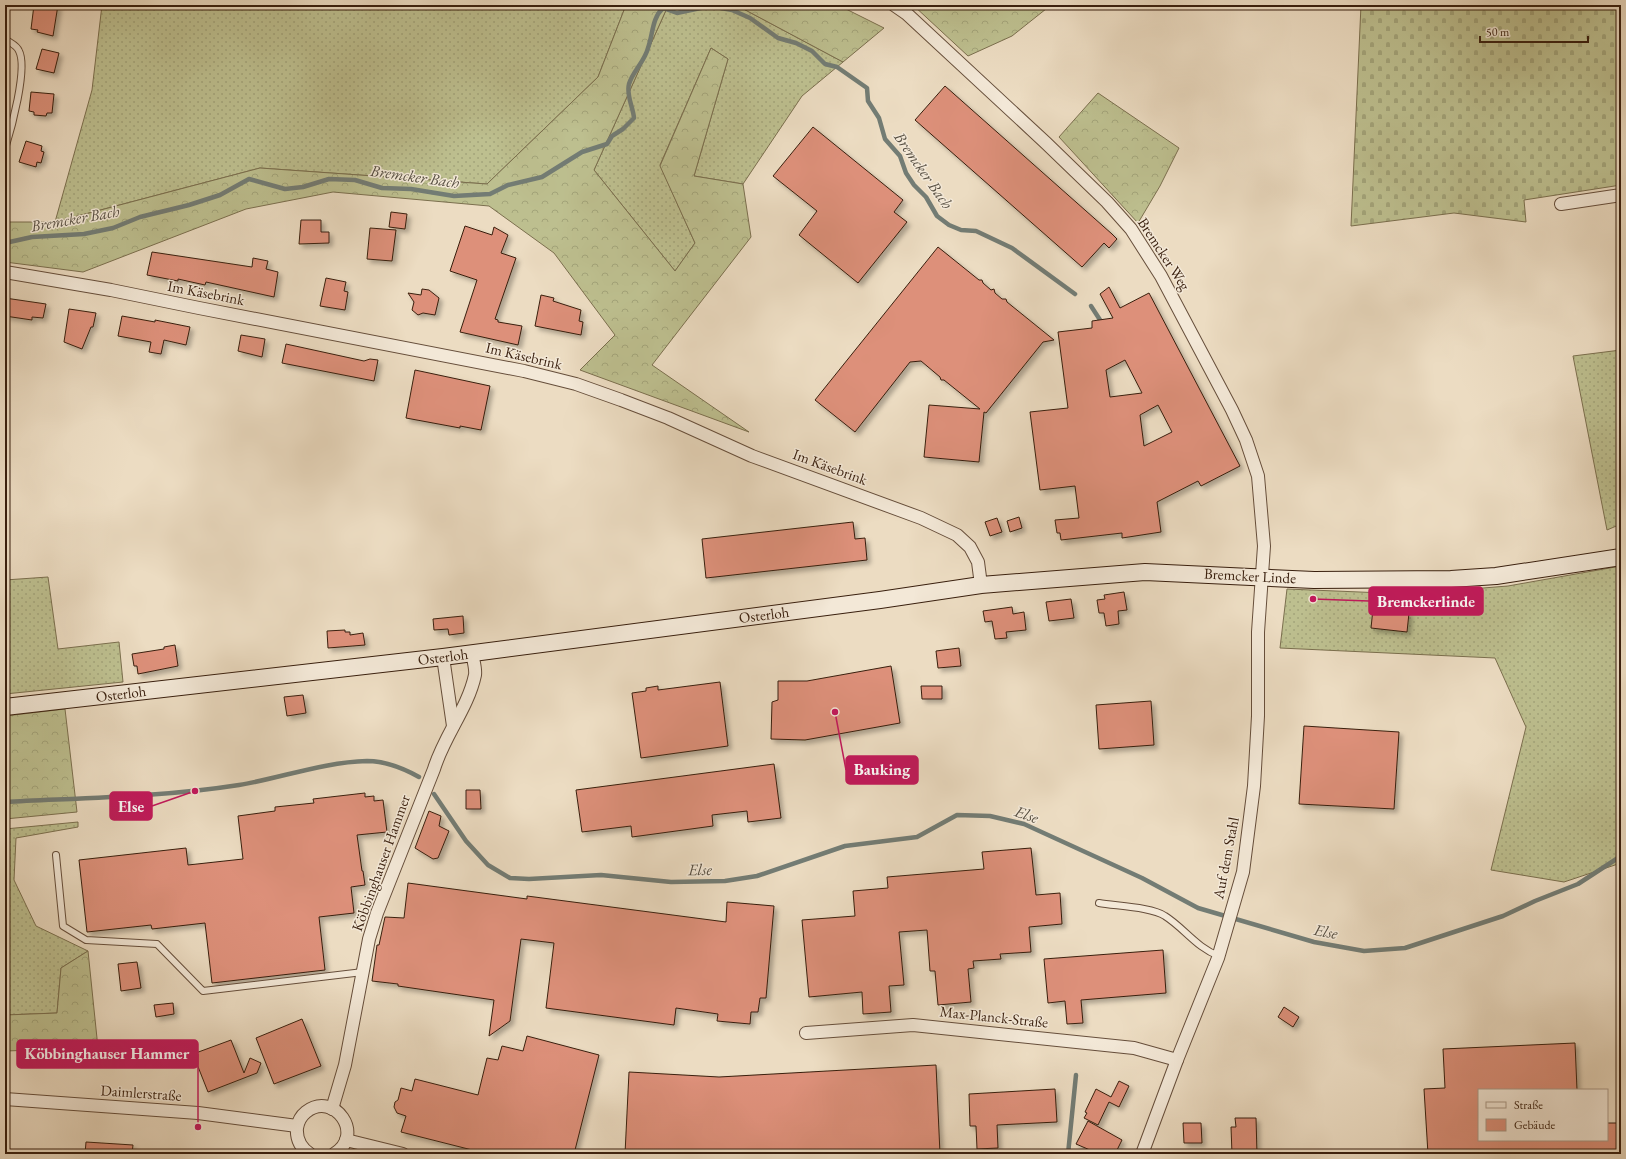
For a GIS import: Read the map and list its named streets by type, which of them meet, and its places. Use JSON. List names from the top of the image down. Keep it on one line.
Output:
{"streets":{"main road":["Bremcker Linde","Osterloh"],"street":["Bremcker Weg","Im Käsebrink","Auf dem Stahl","Köbbinghauser Hammer","Max-Planck-Straße","Daimlerstraße"]},"crossings":[["Bremcker Weg","Bremcker Linde"],["Bremcker Weg","Auf dem Stahl"],["Im Käsebrink","Bremcker Linde"],["Bremcker Linde","Osterloh"],["Bremcker Linde","Auf dem Stahl"],["Osterloh","Köbbinghauser Hammer"],["Auf dem Stahl","Max-Planck-Straße"]],"water":["Bremcker Bach","Else"],"places":["Bremckerlinde","Bauking","Else","Köbbinghauser Hammer"],"legend":["Straße","Gebäude"],"scale_bar":"50 m"}
